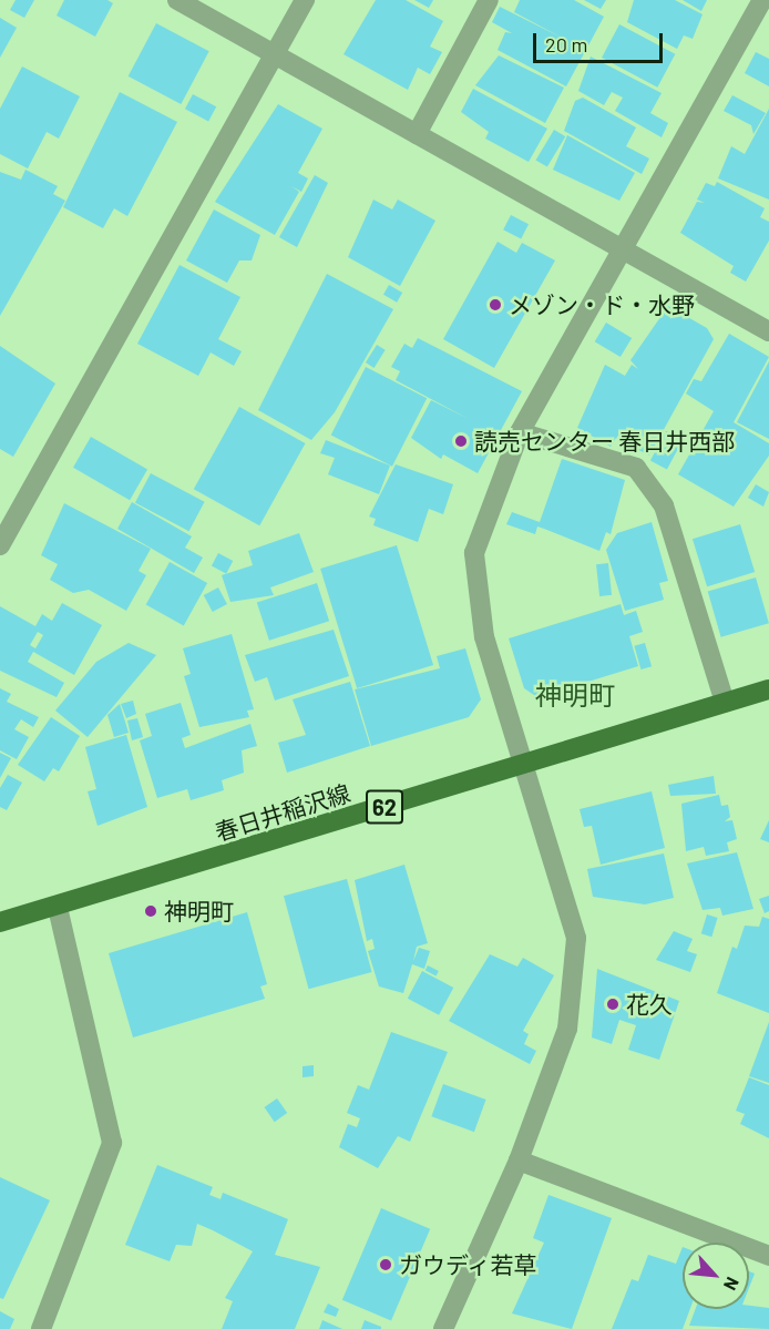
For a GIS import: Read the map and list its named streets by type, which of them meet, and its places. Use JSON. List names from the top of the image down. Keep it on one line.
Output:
{"streets":{"main road":["62","春日井稲沢線"]},"districts":["神明町"],"places":["メゾン・ド・水野","読売センター 春日井西部","神明町","花久","ガウディ若草"],"scale_bar":"20 m","north":"bottom right"}
